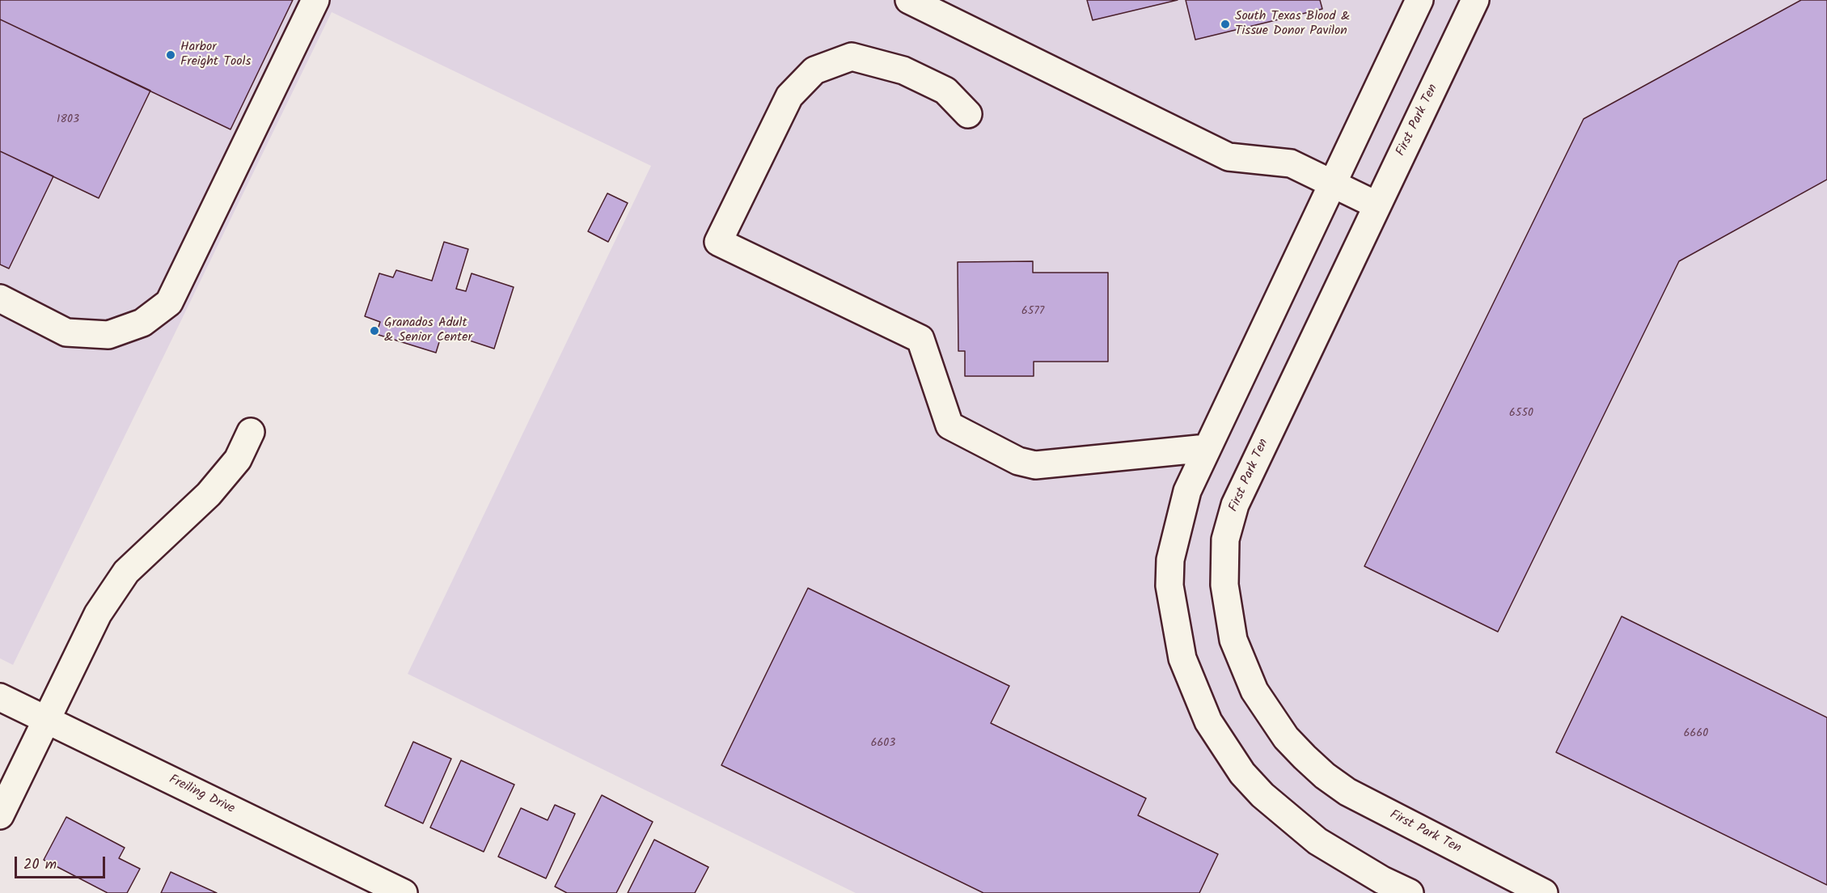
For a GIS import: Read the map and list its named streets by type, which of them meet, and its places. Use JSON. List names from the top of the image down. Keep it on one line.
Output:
{"streets":{"street":["First Park Ten","Freiling Drive"]},"places":["South Texas Blood & Tissue Donor Pavilon","Harbor Freight Tools","Granados Adult & Senior Center"],"house_numbers":["1803","6577","6550","6660","6603"],"scale_bar":"20 m"}
